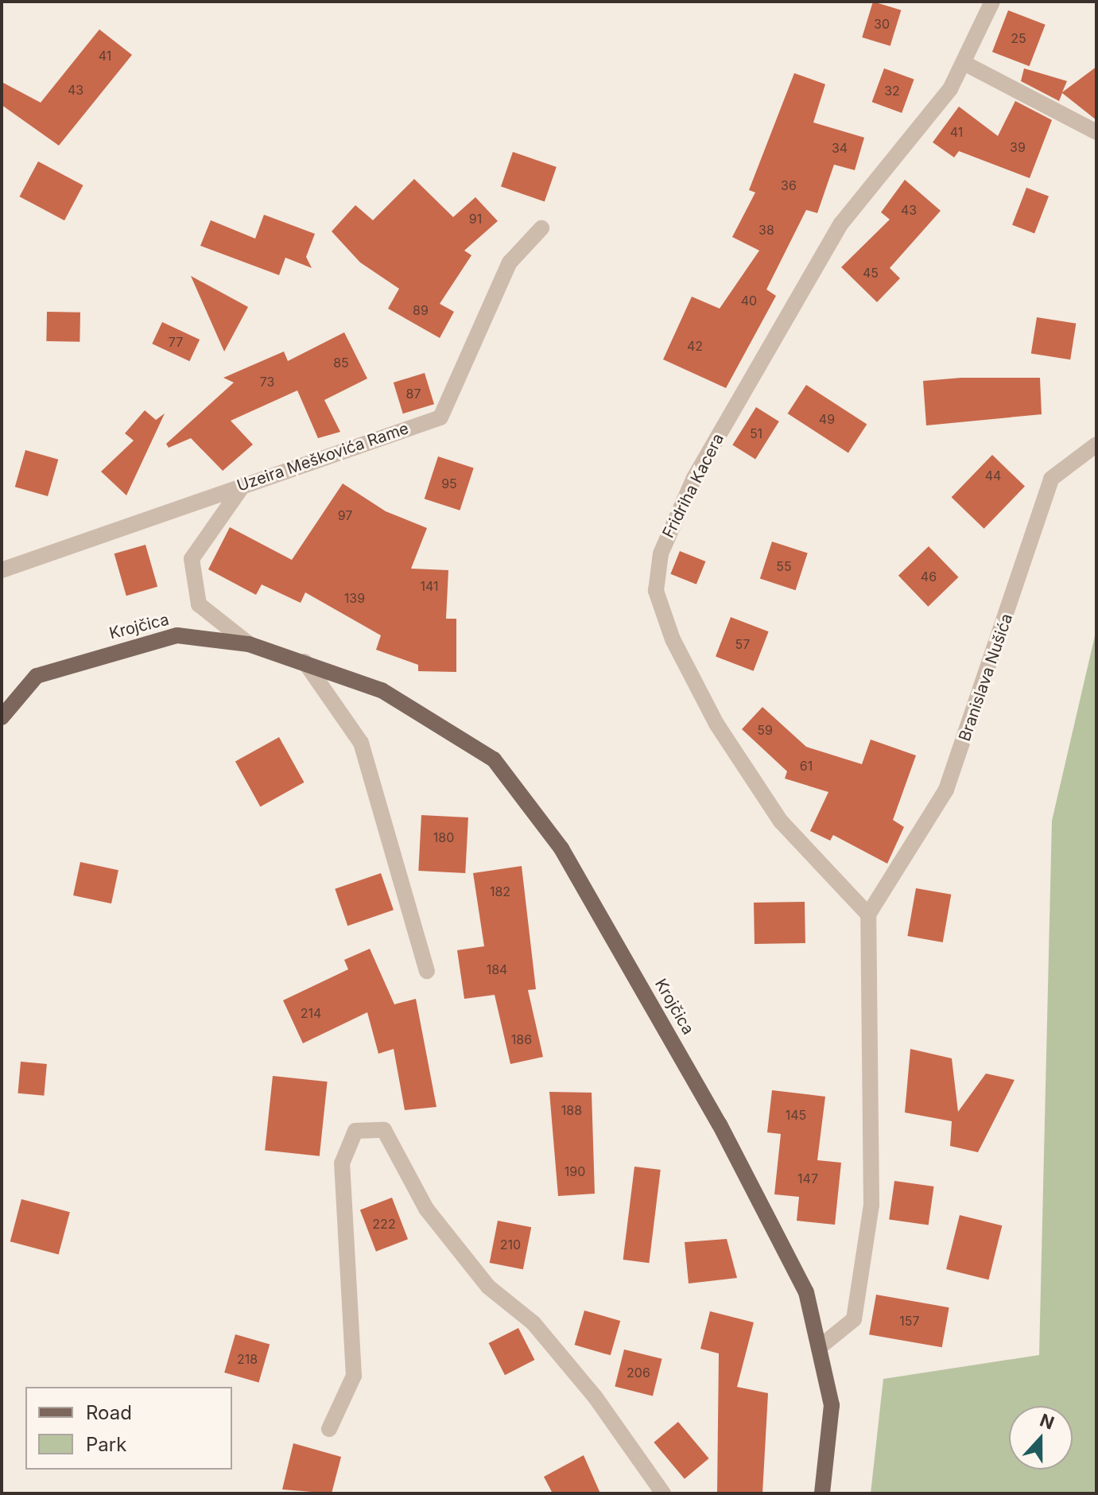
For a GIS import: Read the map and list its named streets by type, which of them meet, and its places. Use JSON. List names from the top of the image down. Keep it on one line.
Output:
{"streets":{"main road":["Krojčica"],"street":["Uzeira Meškovića Rame","Fridriha Kacera","Branislava Nušića"]},"crossings":[["Fridriha Kacera","Branislava Nušića"]],"house_numbers":["30","25","41","43","32","41","39","34","36","43","91","38","45","40","89","77","42","85","73","87","49","51","44","95","97","55","46","141","139","57","59","61","180","182","184","214","186","188","145","190","147","222","210","157","218","206"],"legend":["Road","Park"],"north":"top"}
